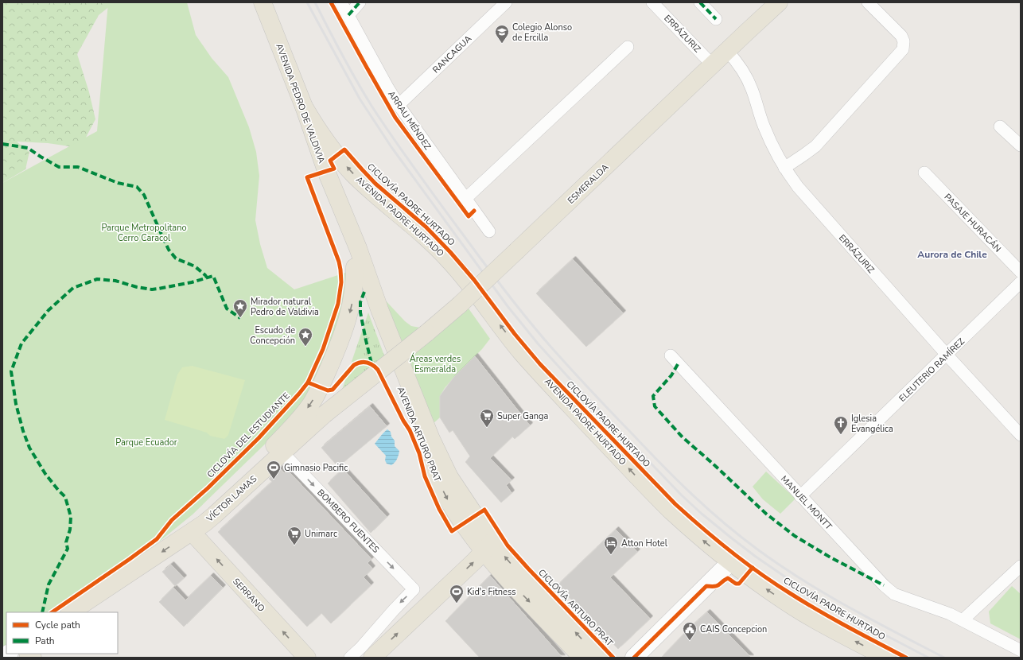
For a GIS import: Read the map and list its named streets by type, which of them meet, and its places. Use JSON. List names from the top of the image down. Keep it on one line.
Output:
{"streets":{"main road":["AVENIDA PEDRO DE VALDIVIA","ESMERALDA","AVENIDA PADRE HURTADO","AVENIDA ARTURO PRAT","VÍCTOR LAMAS","SERRANO"],"street":["ERRÁZURIZ","RANCAGUA","ARRAU MÉNDEZ","PASAJE HURACÁN","ELEUTERIO RAMÍREZ","MANUEL MONTT","BOMBERO FUENTES"],"cycle path":["CICLOVÍA PADRE HURTADO","CICLOVÍA ARTURO PRAT"]},"crossings":[["ERRÁZURIZ","ESMERALDA"],["ERRÁZURIZ","ELEUTERIO RAMÍREZ"],["RANCAGUA","ARRAU MÉNDEZ"],["AVENIDA PEDRO DE VALDIVIA","AVENIDA PADRE HURTADO"],["AVENIDA PEDRO DE VALDIVIA","AVENIDA ARTURO PRAT"],["ESMERALDA","VÍCTOR LAMAS"],["ELEUTERIO RAMÍREZ","MANUEL MONTT"],["VÍCTOR LAMAS","BOMBERO FUENTES"],["VÍCTOR LAMAS","SERRANO"]],"one_way":["AVENIDA PADRE HURTADO","SERRANO"],"districts":["Aurora de Chile"],"parks":["Parque Metropolitano Cerro Caracol","Áreas verdes Esmeralda","Parque Ecuador"],"places":{"school or university":["Colegio Alonso de Ercilla"],"place":["Mirador natural Pedro de Valdivia","Escudo de Concepción"],"supermarket":["Super Ganga","Unimarc"],"church":["Iglesia Evangélica"],"sports":["Gimnasio Pacific","Kid's Fitness"],"hotel":["Atton Hotel"],"public building":["CAIS Concepcion"]},"legend":["Cycle path","Path"]}
